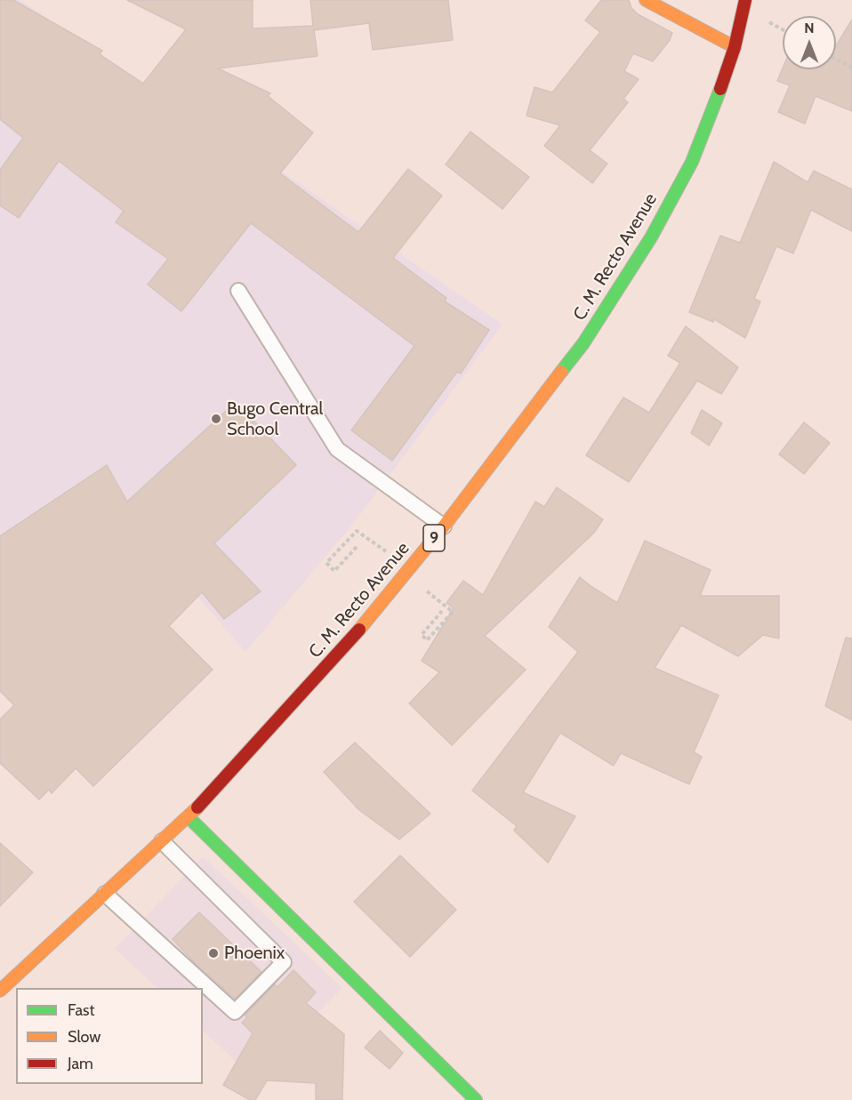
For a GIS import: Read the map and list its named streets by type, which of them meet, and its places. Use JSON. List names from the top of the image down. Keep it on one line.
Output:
{"streets":{"main road":["C. M. Recto Avenue","9"]},"places":["Bugo Central School","Phoenix"],"legend":["Fast","Slow","Jam"],"north":"top"}
